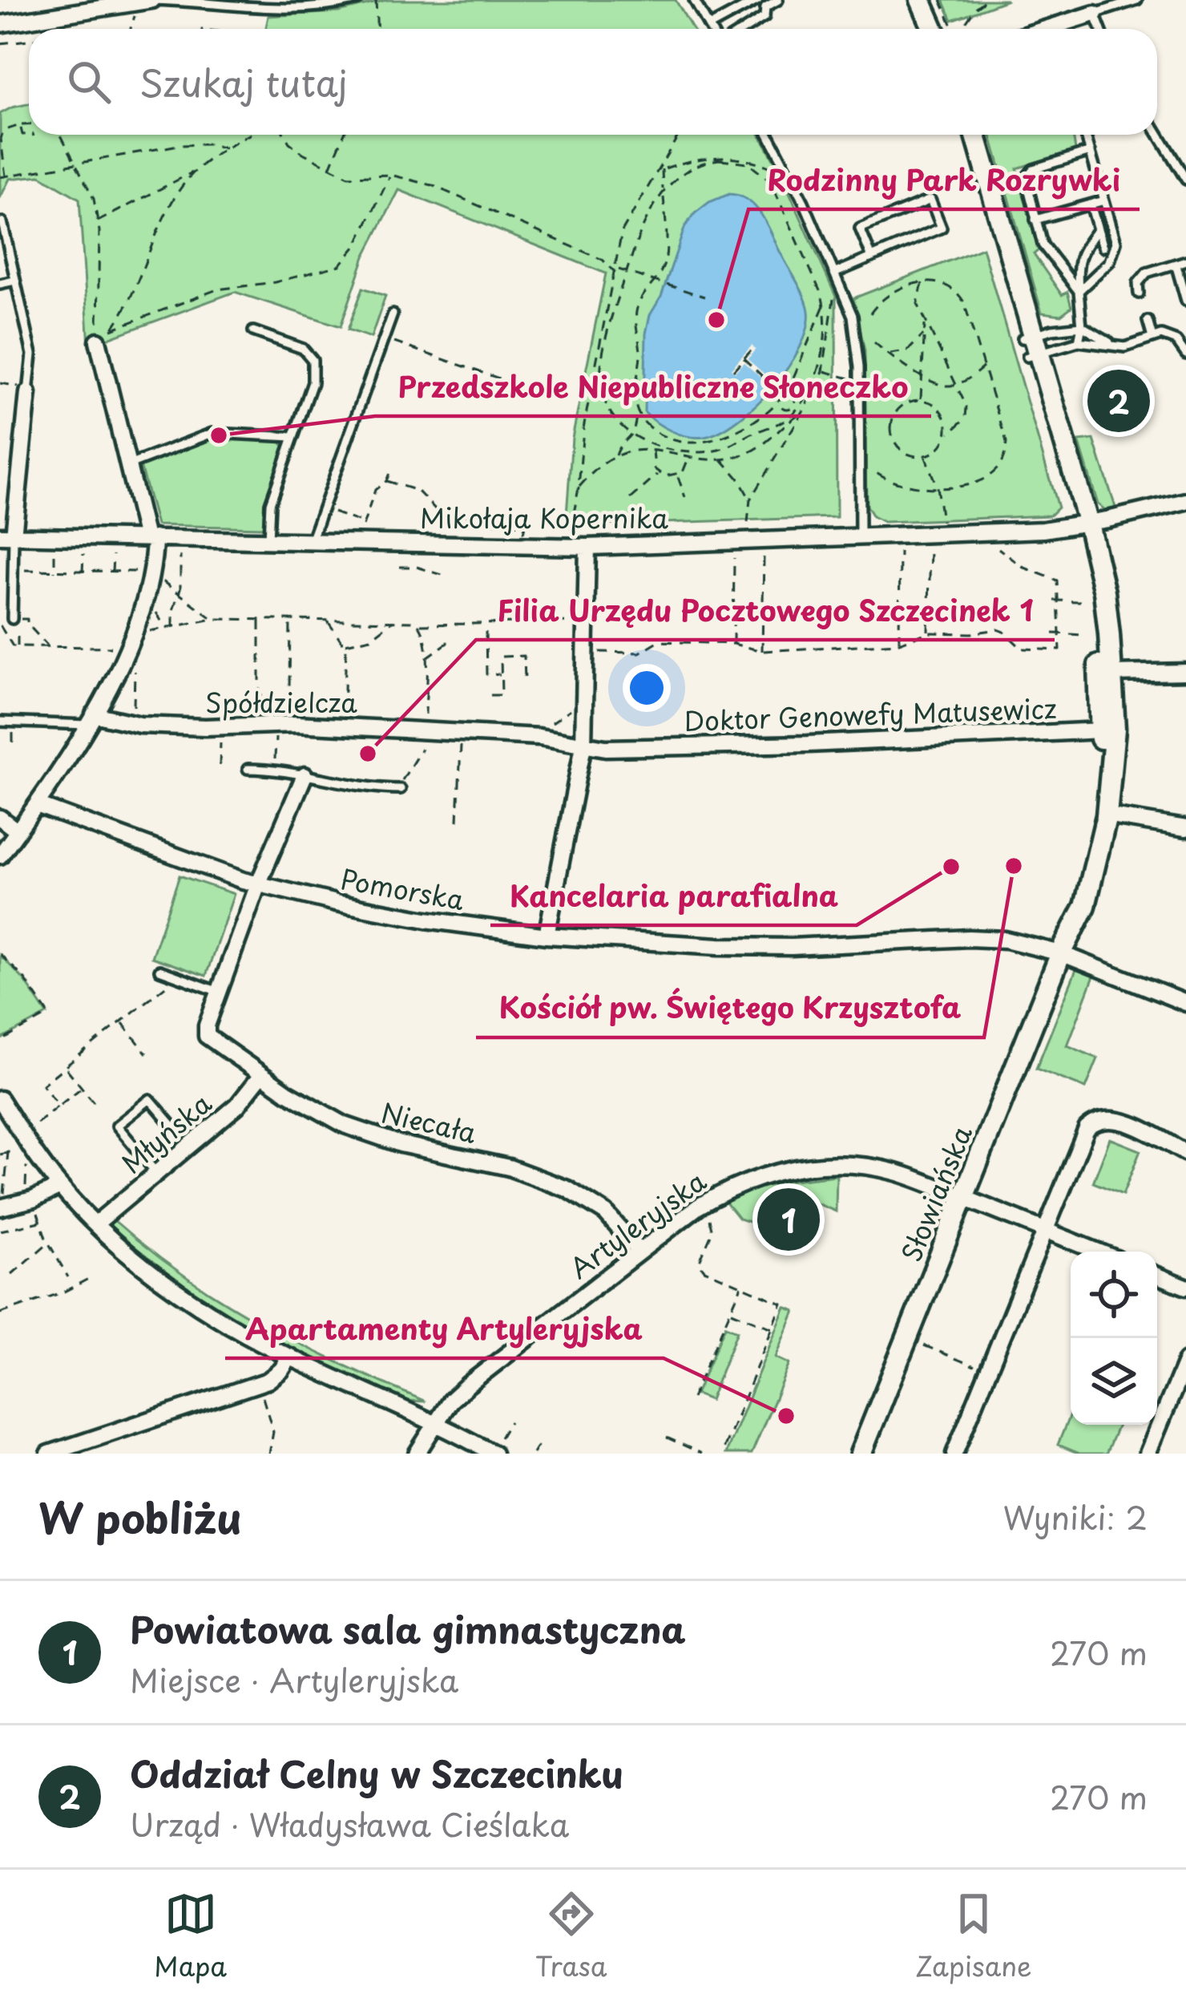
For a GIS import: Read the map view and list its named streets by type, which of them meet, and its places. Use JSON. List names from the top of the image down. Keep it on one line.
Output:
{"streets":{"street":["Mikołaja Kopernika","Spółdzielcza","Doktor Genowefy Matusewicz","Pomorska","Niecała","Młyńska","Słowiańska","Artyleryjska"]},"crossings":[["Mikołaja Kopernika","Słowiańska"],["Spółdzielcza","Doktor Genowefy Matusewicz"],["Doktor Genowefy Matusewicz","Słowiańska"],["Pomorska","Słowiańska"],["Niecała","Młyńska"],["Niecała","Artyleryjska"],["Słowiańska","Artyleryjska"]],"places":["Rodzinny Park Rozrywki","Przedszkole Niepubliczne Słoneczko","Filia Urzędu Pocztowego Szczecinek 1","Kościół pw. Świętego Krzysztofa","Kancelaria parafialna","Apartamenty Artyleryjska"],"page":{"search":"Szukaj tutaj","pins":["2","1"],"heading":["W pobliżu","Wyniki: 2"],"list":[{"mark":"1","name":"Powiatowa sala gimnastyczna","note":"Miejsce · Artyleryjska","value":"270 m"},{"mark":"2","name":"Oddział Celny w Szczecinku","note":"Urząd · Władysława Cieślaka","value":"270 m"}],"nav":["Mapa","Trasa","Zapisane"]}}
